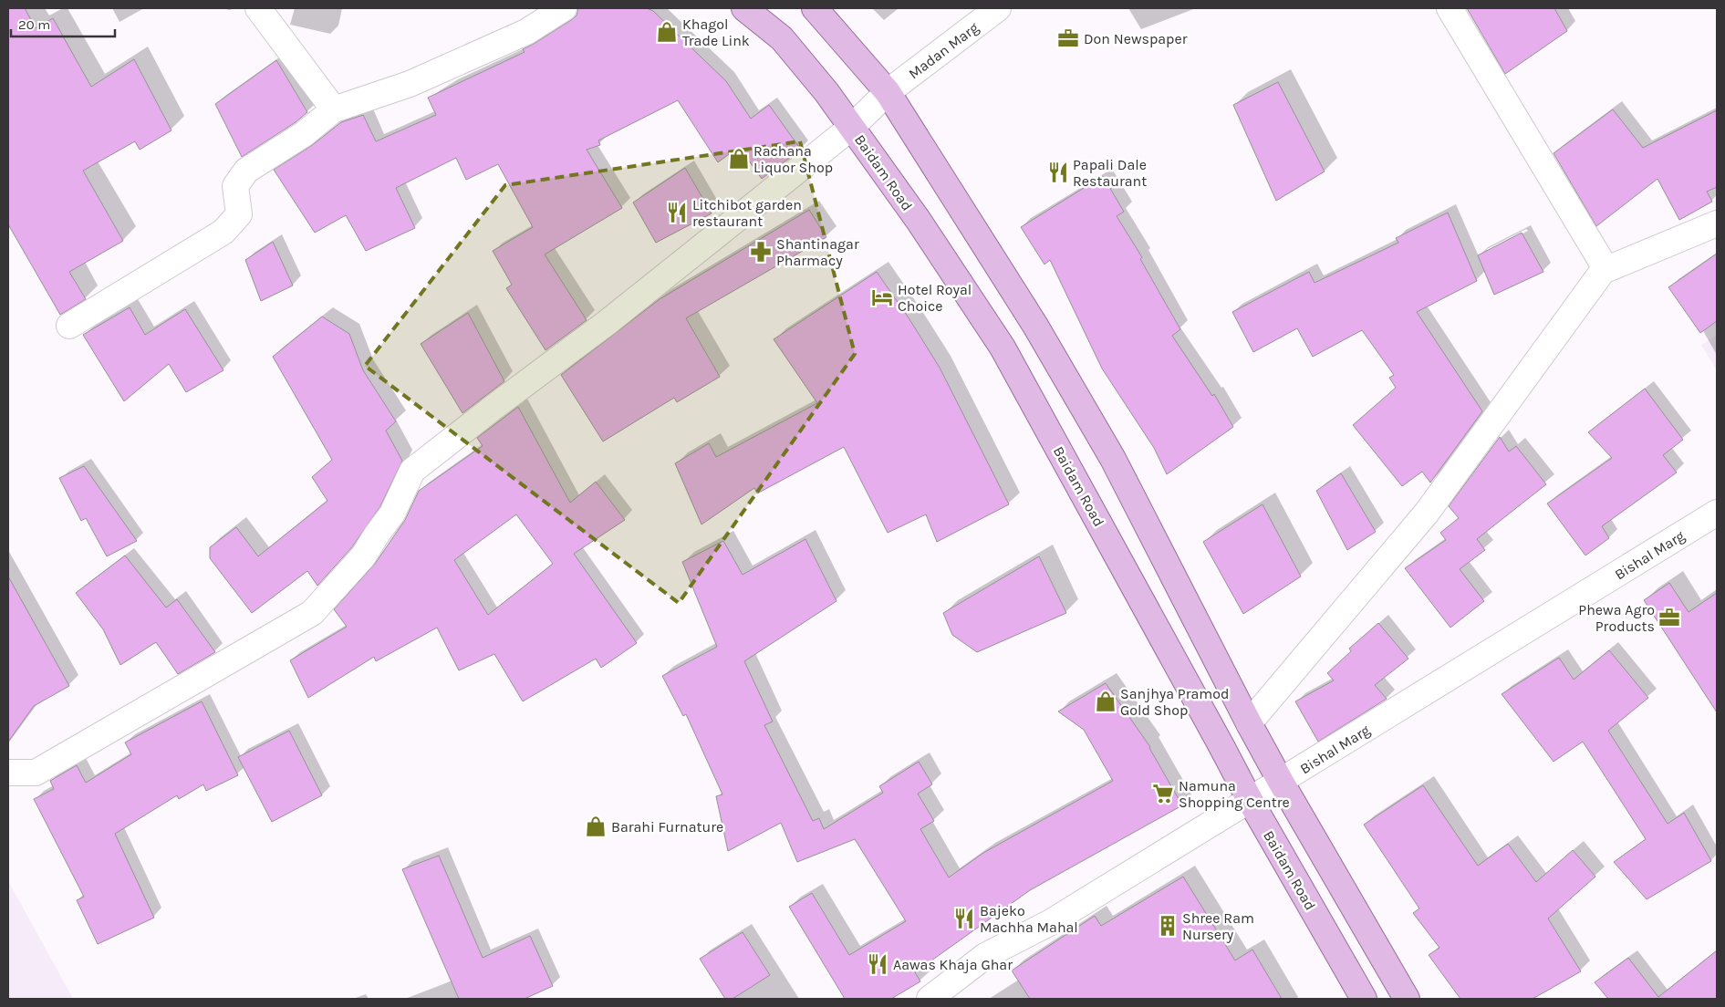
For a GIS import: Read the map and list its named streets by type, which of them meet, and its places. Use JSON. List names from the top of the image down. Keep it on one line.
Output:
{"streets":{"main road":["Baidam Road"],"street":["Madan Marg","Bishal Marg"]},"crossings":[["Madan Marg","Baidam Road"],["Baidam Road","Bishal Marg"]],"places":{"shop":["Khagol Trade Link","Rachana Liquor Shop","Sanjhya Pramod Gold Shop","Barahi Furnature"],"office":["Don Newspaper","Phewa Agro Products"],"restaurant":["Papali Dale Restaurant","Litchibot garden restaurant","Bajeko Machha Mahal","Aawas Khaja Ghar"],"pharmacy":["Shantinagar Pharmacy"],"hotel":["Hotel Royal Choice"],"supermarket":["Namuna Shopping Centre"],"building":["Shree Ram Nursery"]},"scale_bar":"20 m"}
